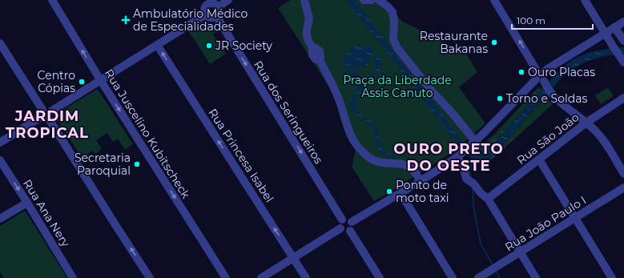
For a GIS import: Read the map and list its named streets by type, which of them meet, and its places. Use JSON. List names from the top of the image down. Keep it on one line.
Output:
{"streets":{"street":["Rua dos Seringueiros","Rua Juscelino Kubitscheck","Rua São João","Rua Princesa Isabel","Rua Ana Nery","Rua João Paulo I"]},"one_way":["Rua Princesa Isabel"],"districts":["JARDIM TROPICAL","OURO PRETO DO OESTE"],"parks":["Praça da Liberdade Assis Canuto"],"places":{"health":["Ambulatório Médico de Especialidades"],"other":["Restaurante Bakanas","JR Society","Ouro Placas","Centro Cópias","Torno e Soldas","Secretaria Paroquial","Ponto de moto taxi"]},"scale_bar":"100 m"}
